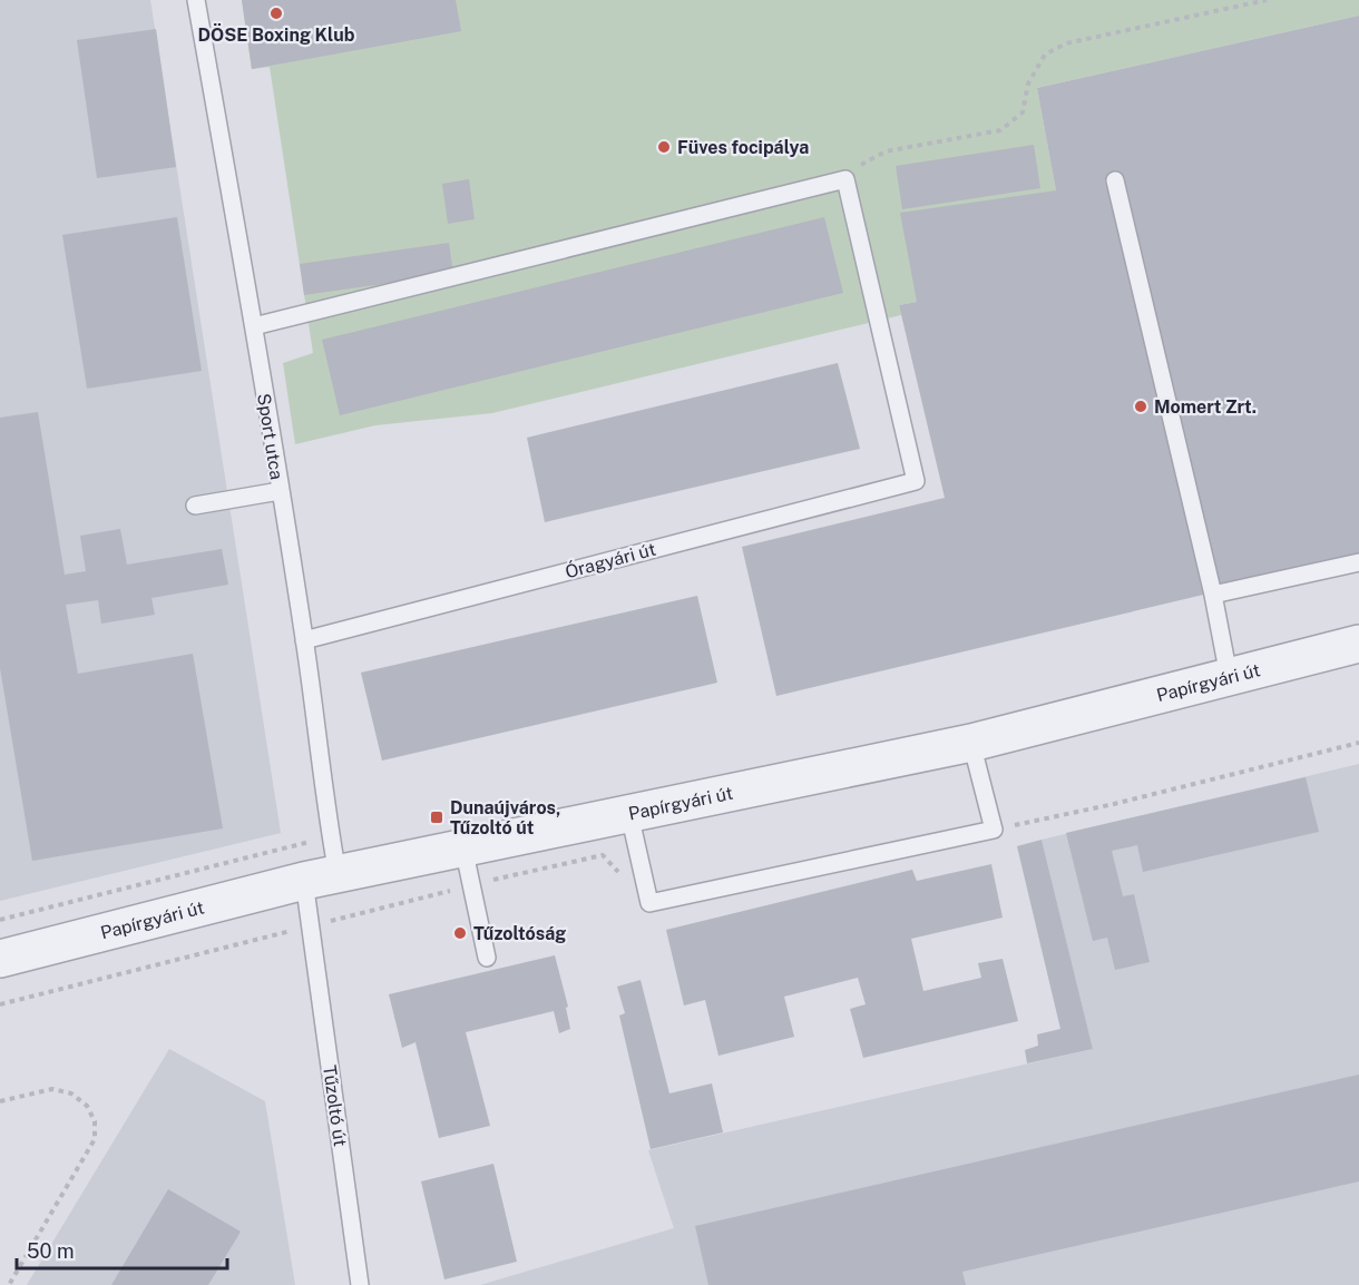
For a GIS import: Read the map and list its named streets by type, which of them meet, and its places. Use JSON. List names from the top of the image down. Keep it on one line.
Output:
{"streets":{"street":["Papírgyári út"],"lane":["Sport utca","Óragyári út","Tűzoltó út"]},"crossings":[["Sport utca","Óragyári út"],["Sport utca","Papírgyári út"],["Sport utca","Tűzoltó út"],["Papírgyári út","Tűzoltó út"]],"places":{"other":["DÖSE Boxing Klub","Füves focipálya","Momert Zrt.","Tűzoltóság"],"transit":["Dunaújváros, Tűzoltó út"]},"scale_bar":"50 m"}
